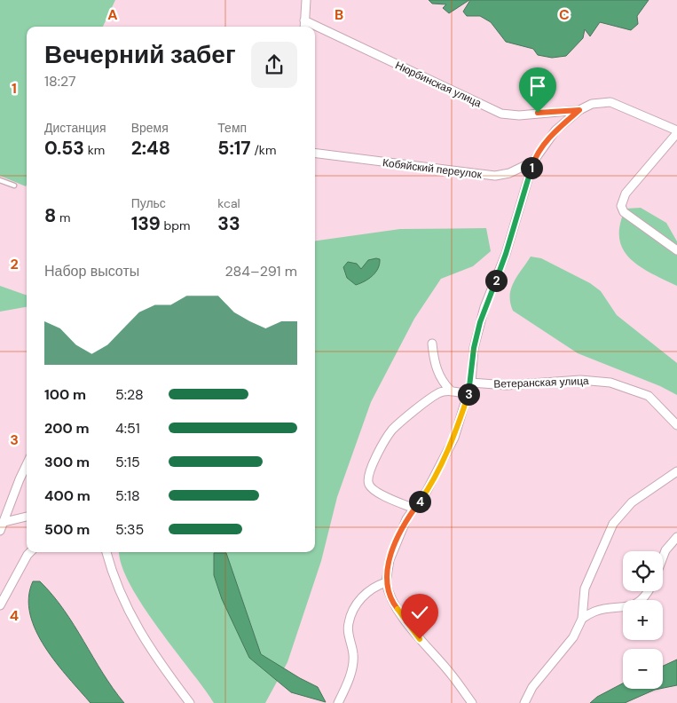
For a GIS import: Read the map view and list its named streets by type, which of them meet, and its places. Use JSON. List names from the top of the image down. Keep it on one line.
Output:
{"streets":{"street":["Нюрбинская улица","Кобяйский переулок","Ветеранская улица"]},"crossings":[["Нюрбинская улица","Кобяйский переулок"]],"page":{"heading":["Вечерний забег","18:27"],"stats":[["Дистанция","0.53 km"],["Время","2:48"],["Темп","5:17 /km"],["8 m"],["Пульс","139 bpm"],["kcal","33"]],"pins":["1","2","3","4"],"chart":["Набор высоты","284–291 m"],"list":[{"name":"100 m","note":"5:28"},{"name":"200 m","note":"4:51"},{"name":"300 m","note":"5:15"},{"name":"400 m","note":"5:18"},{"name":"500 m","note":"5:35"}],"map_buttons":["+","−"]},"grid":{"columns":["A","B","C"],"rows":["1","2","3","4"]}}
